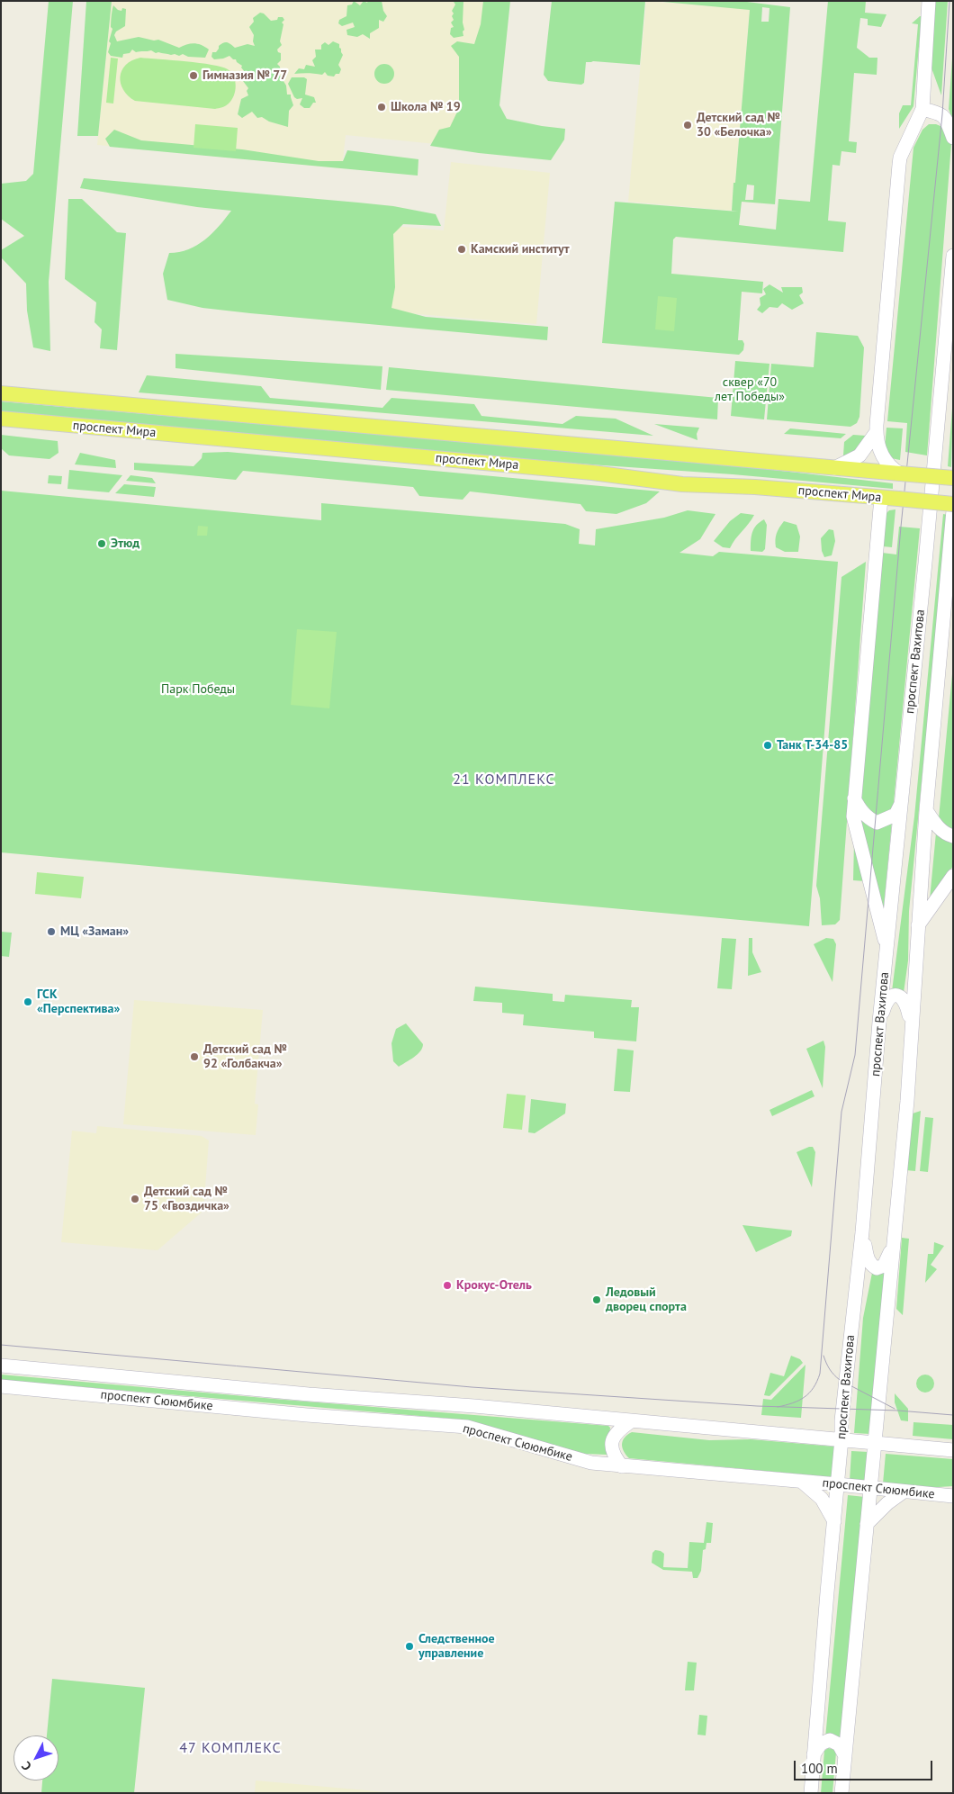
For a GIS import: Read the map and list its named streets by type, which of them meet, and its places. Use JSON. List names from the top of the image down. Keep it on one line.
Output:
{"streets":{"main road":["проспект Мира","проспект Вахитова","проспект Сююмбике"]},"crossings":[["проспект Вахитова","проспект Сююмбике"]],"districts":["21 КОМПЛЕКС","47 КОМПЛЕКС"],"parks":["сквер «70 лет Победы»","Парк Победы"],"places":["Гимназия № 77","Школа № 19","Детский сад № 30 «Белочка»","Камский институт","Этюд","Танк Т-34-85","МЦ «Заман»","ГСК «Перспектива»","Детский сад № 92 «Голбакча»","Детский сад № 75 «Гвоздичка»","Крокус-Отель","Ледовый дворец спорта","Следственное управление"],"scale_bar":"100 m","north":"bottom left"}
